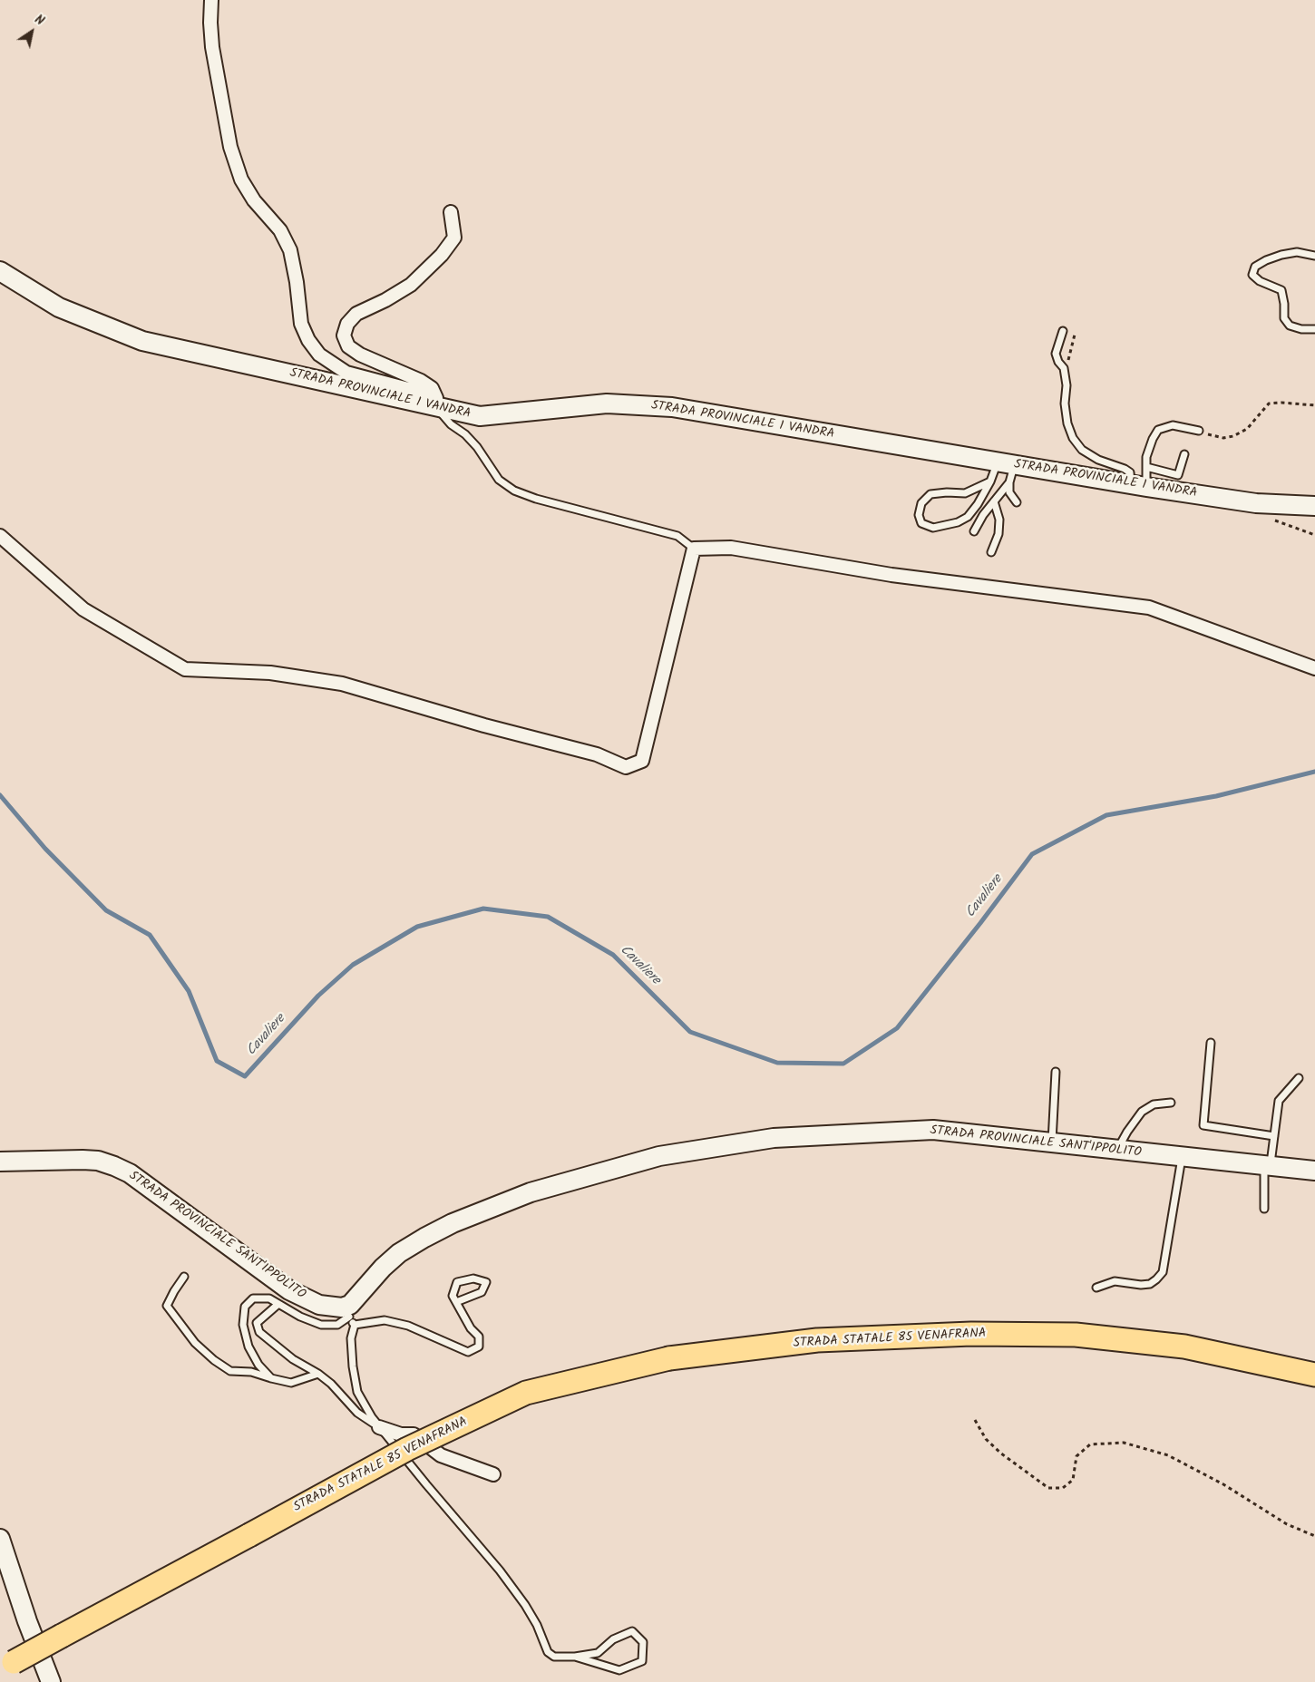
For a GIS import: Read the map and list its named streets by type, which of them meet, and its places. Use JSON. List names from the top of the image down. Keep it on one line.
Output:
{"streets":{"highway":["STRADA STATALE 85 VENAFRANA"],"main road":["STRADA PROVINCIALE 1 VANDRA","STRADA PROVINCIALE SANT'IPPOLITO"]},"water":["Cavaliere"],"north":"top right"}
